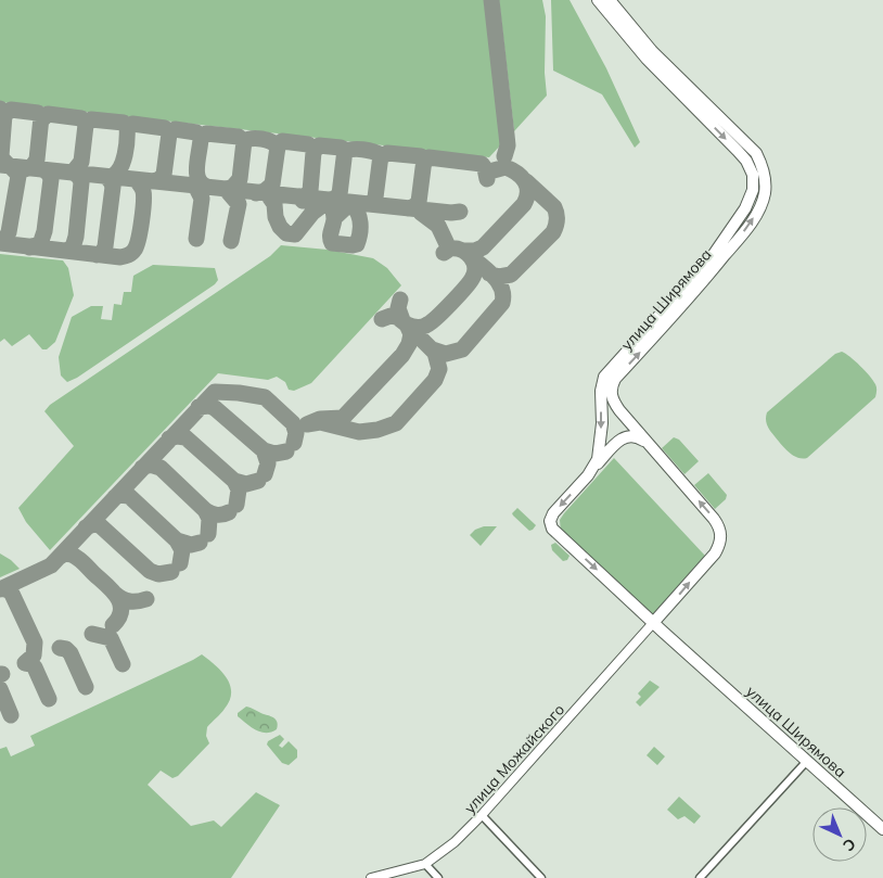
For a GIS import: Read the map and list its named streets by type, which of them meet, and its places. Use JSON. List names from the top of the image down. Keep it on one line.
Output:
{"streets":{"main road":["улица Ширямова"],"street":["улица Можайского"]},"crossings":[["улица Ширямова","улица Можайского"]],"north":"bottom right"}
